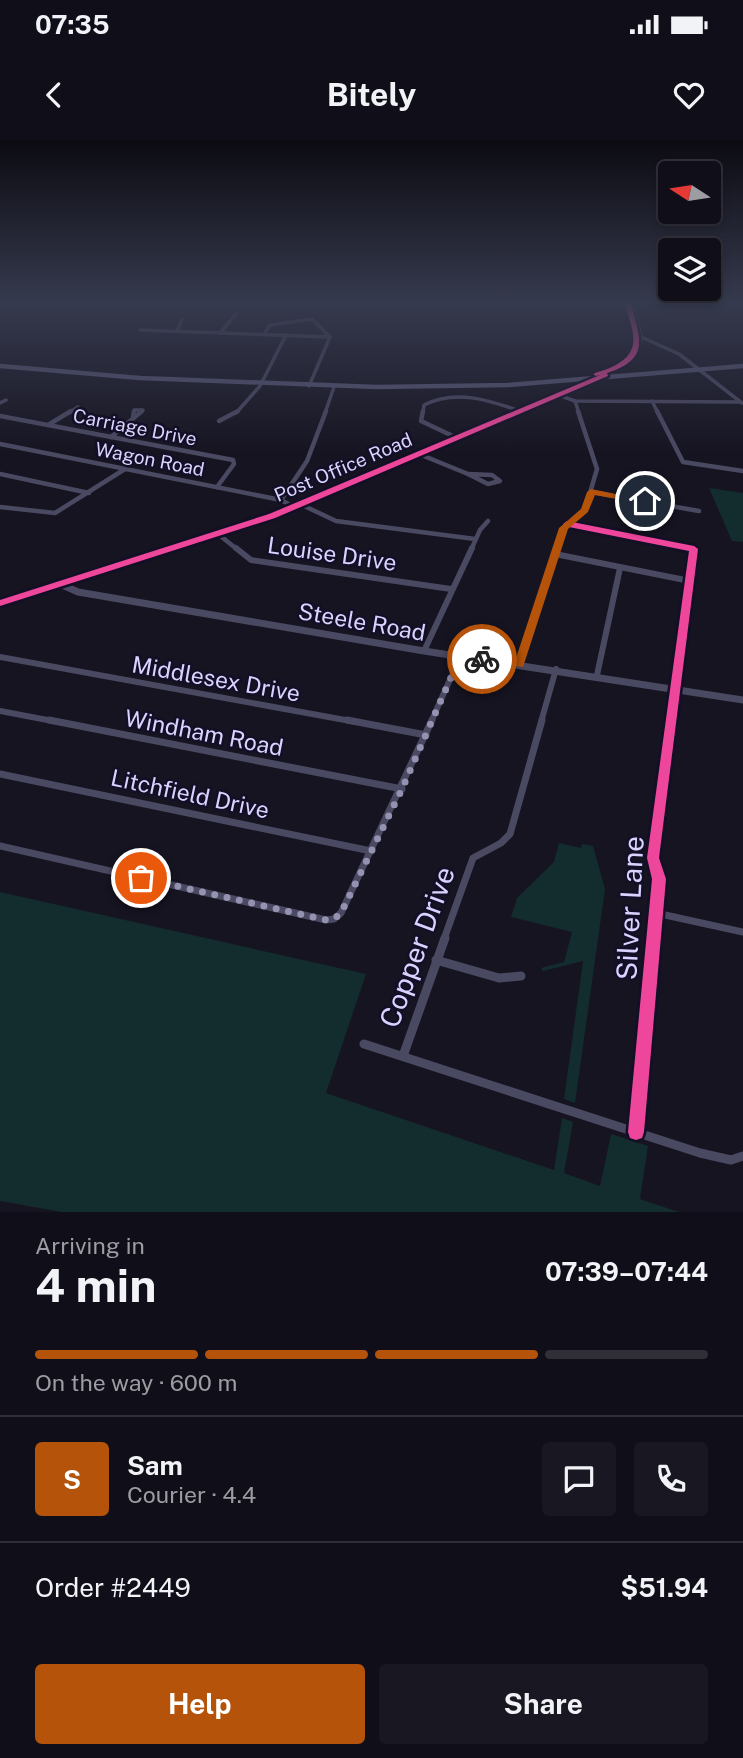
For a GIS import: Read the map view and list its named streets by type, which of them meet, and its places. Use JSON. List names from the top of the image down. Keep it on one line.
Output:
{"streets":{"street":["Carriage Drive","Wagon Road","Post Office Road","Louise Drive","Steele Road","Middlesex Drive","Windham Road","Litchfield Drive","Silver Lane","Copper Drive"]},"crossings":[["Carriage Drive","Wagon Road"],["Wagon Road","Post Office Road"],["Post Office Road","Louise Drive"],["Post Office Road","Steele Road"],["Steele Road","Silver Lane"],["Steele Road","Copper Drive"]],"north":"left","page":{"status":"07:35","header":"Bitely","heading":["4 min","Arriving in","07:39–07:44"],"panel":["Sam","Courier · 4.4","Order #2449","$51.94"],"bar":"On the way · 600 m","round":"S","buttons":["Help","Share"]}}
